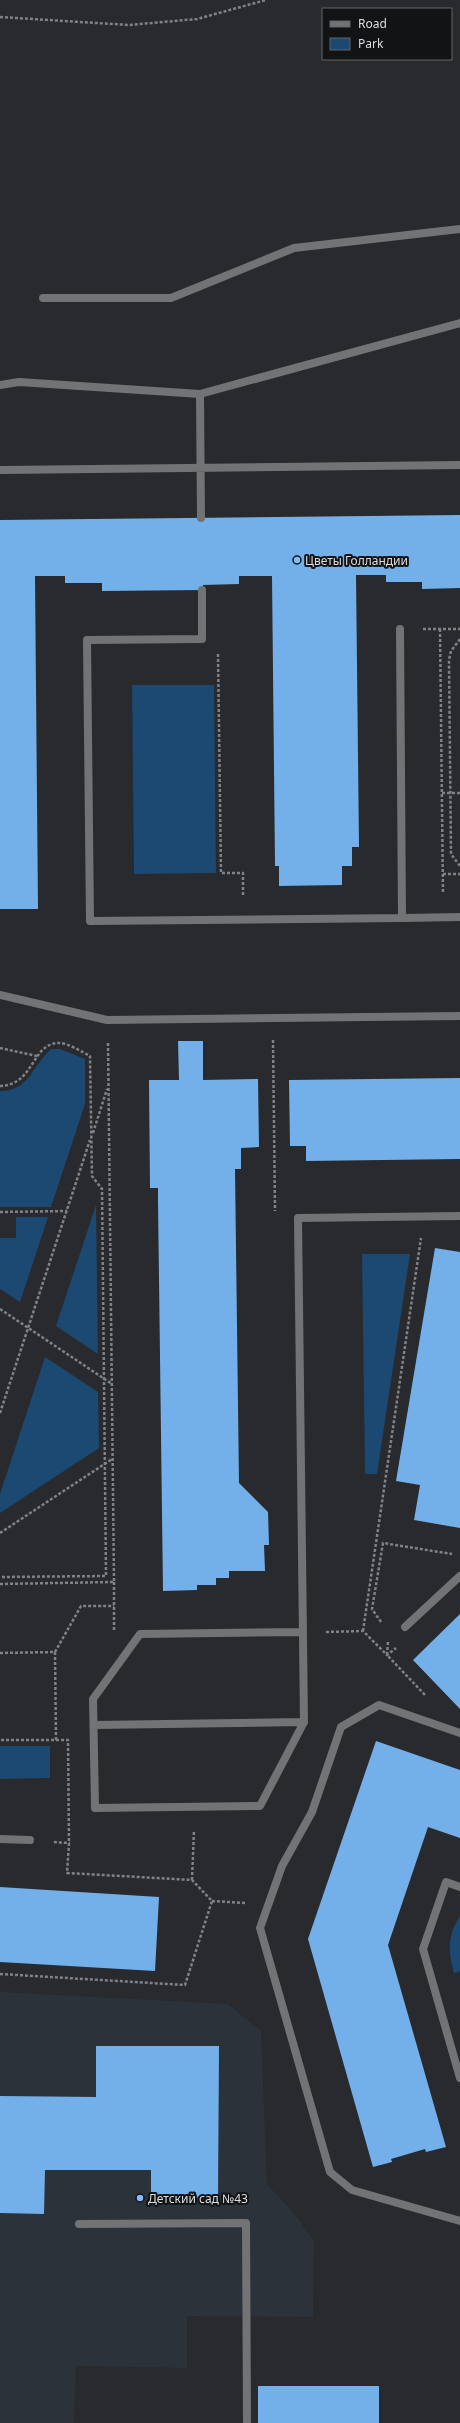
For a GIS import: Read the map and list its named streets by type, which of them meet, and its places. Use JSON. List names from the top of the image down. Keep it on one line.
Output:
{"places":["Цветы Голландии","Детский сад №43"],"legend":["Road","Park"]}
